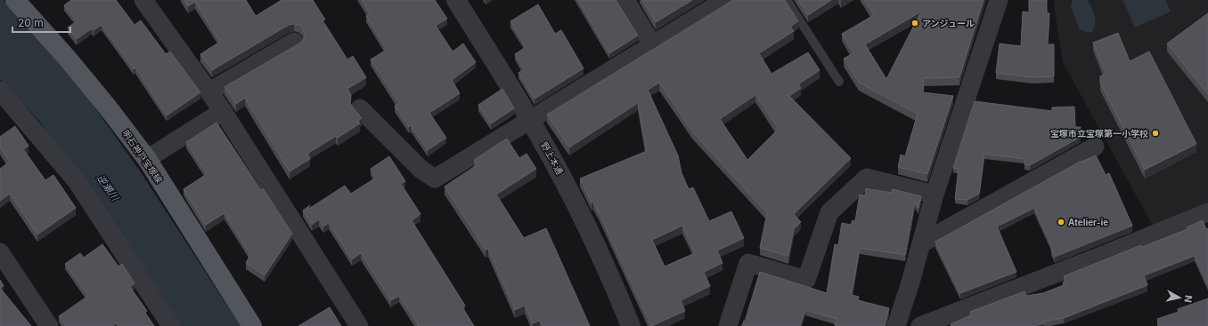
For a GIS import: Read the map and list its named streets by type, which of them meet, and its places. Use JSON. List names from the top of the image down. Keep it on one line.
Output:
{"streets":{"main road":["明石神戸宝塚線"],"street":["野上本通"]},"water":["逆瀬川"],"places":["アンジュール","宝塚市立宝塚第一小学校","Atelier-ie"],"scale_bar":"20 m","north":"right"}
